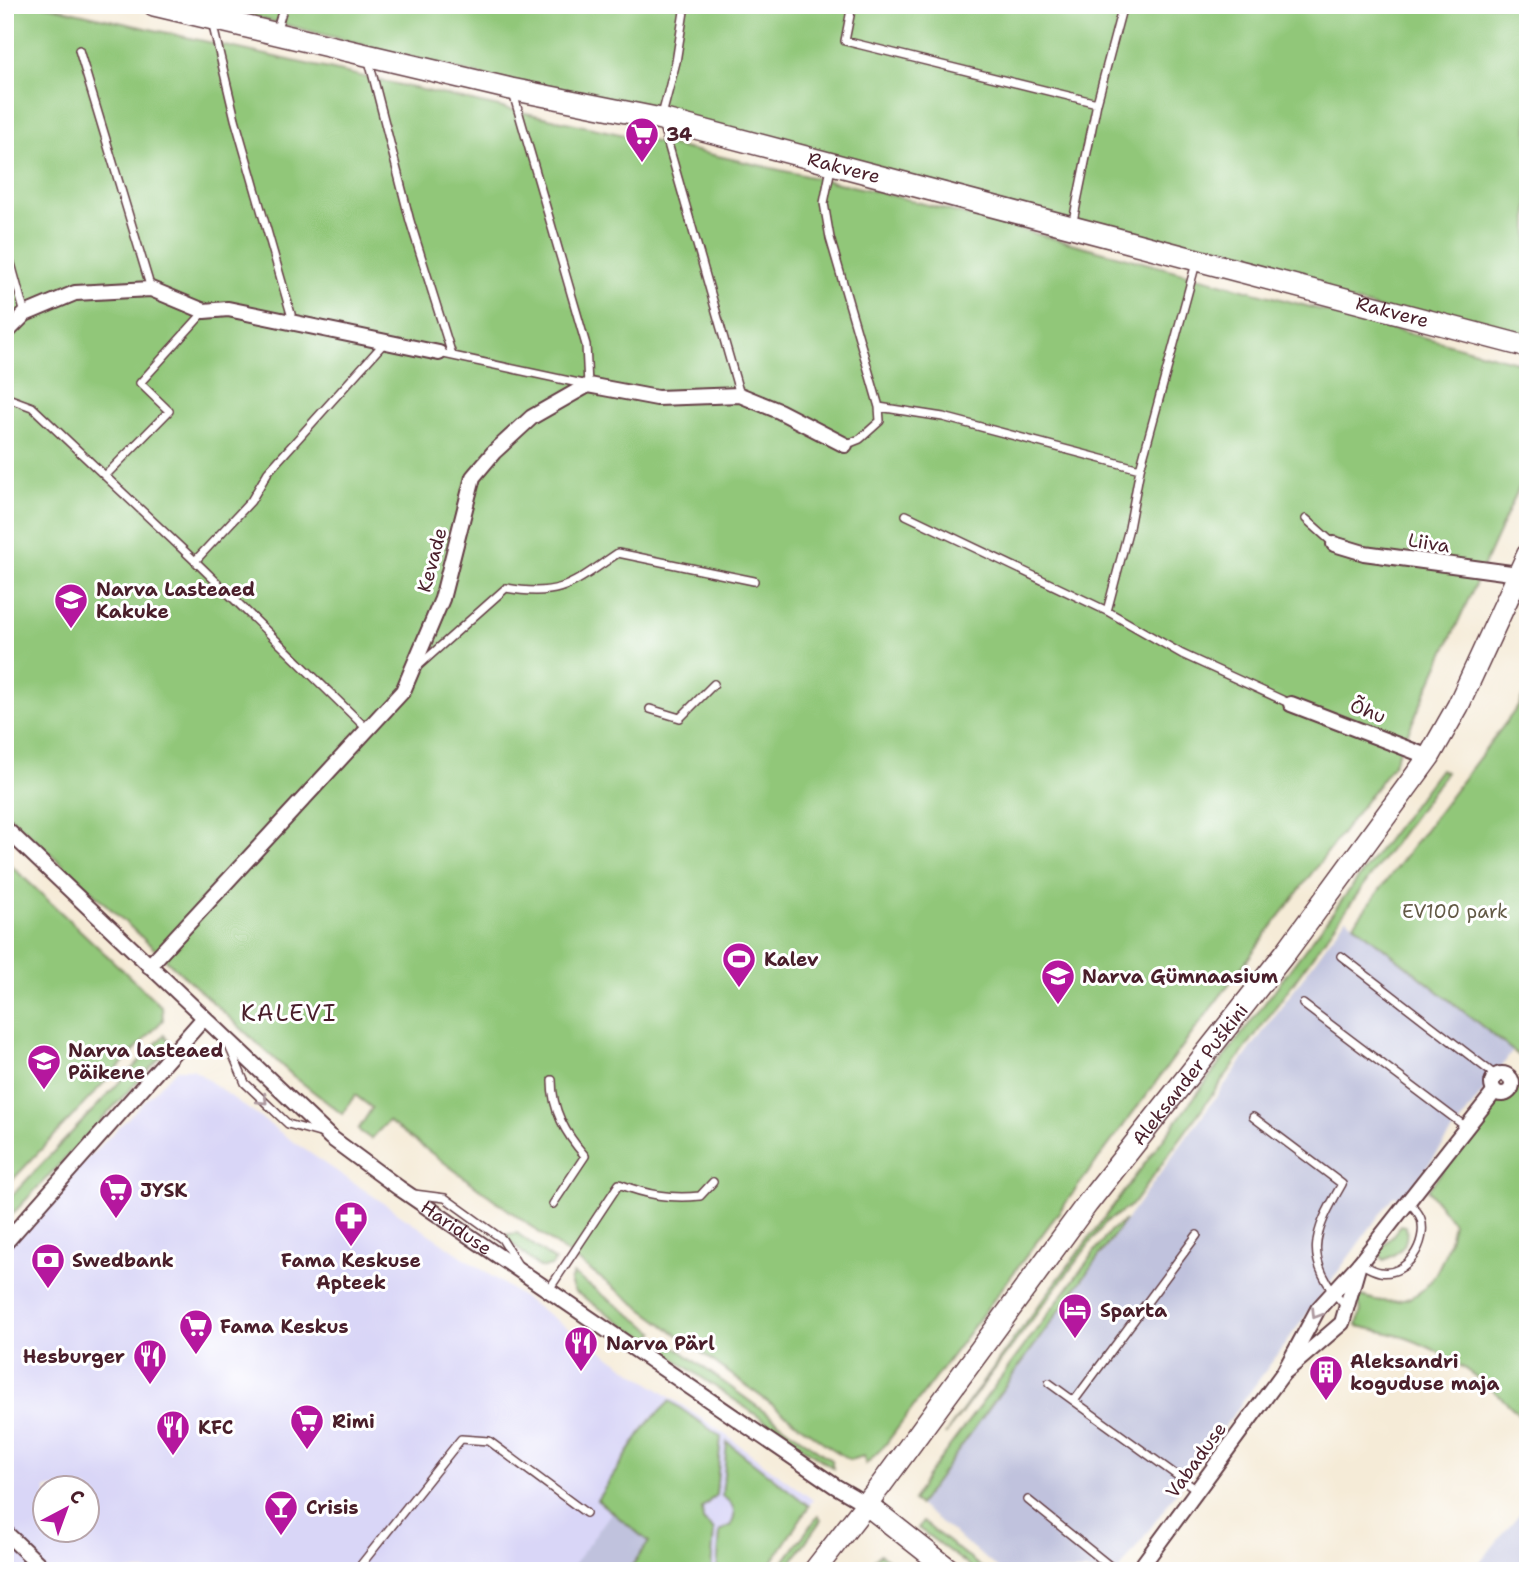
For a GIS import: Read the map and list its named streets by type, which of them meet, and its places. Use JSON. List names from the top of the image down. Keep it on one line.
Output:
{"streets":{"street":["Rakvere","Liiva","Kevade","Õhu","Aleksander Puškini","Hariduse","Vabaduse"]},"crossings":[["Liiva","Aleksander Puškini"],["Kevade","Hariduse"],["Õhu","Aleksander Puškini"],["Aleksander Puškini","Hariduse"]],"districts":["KALEVI"],"parks":["EV100 park"],"places":{"supermarket":["34","JYSK","Fama Keskus","Rimi"],"school or university":["Narva Lasteaed Kakuke","Narva Gümnaasium","Narva lasteaed Päikene"],"sports":["Kalev"],"pharmacy":["Fama Keskuse Apteek"],"bank":["Swedbank"],"hotel":["Sparta"],"restaurant":["Narva Pärl","Hesburger","KFC"],"building":["Aleksandri koguduse maja"],"bar":["Crisis"]},"north":"top right"}
